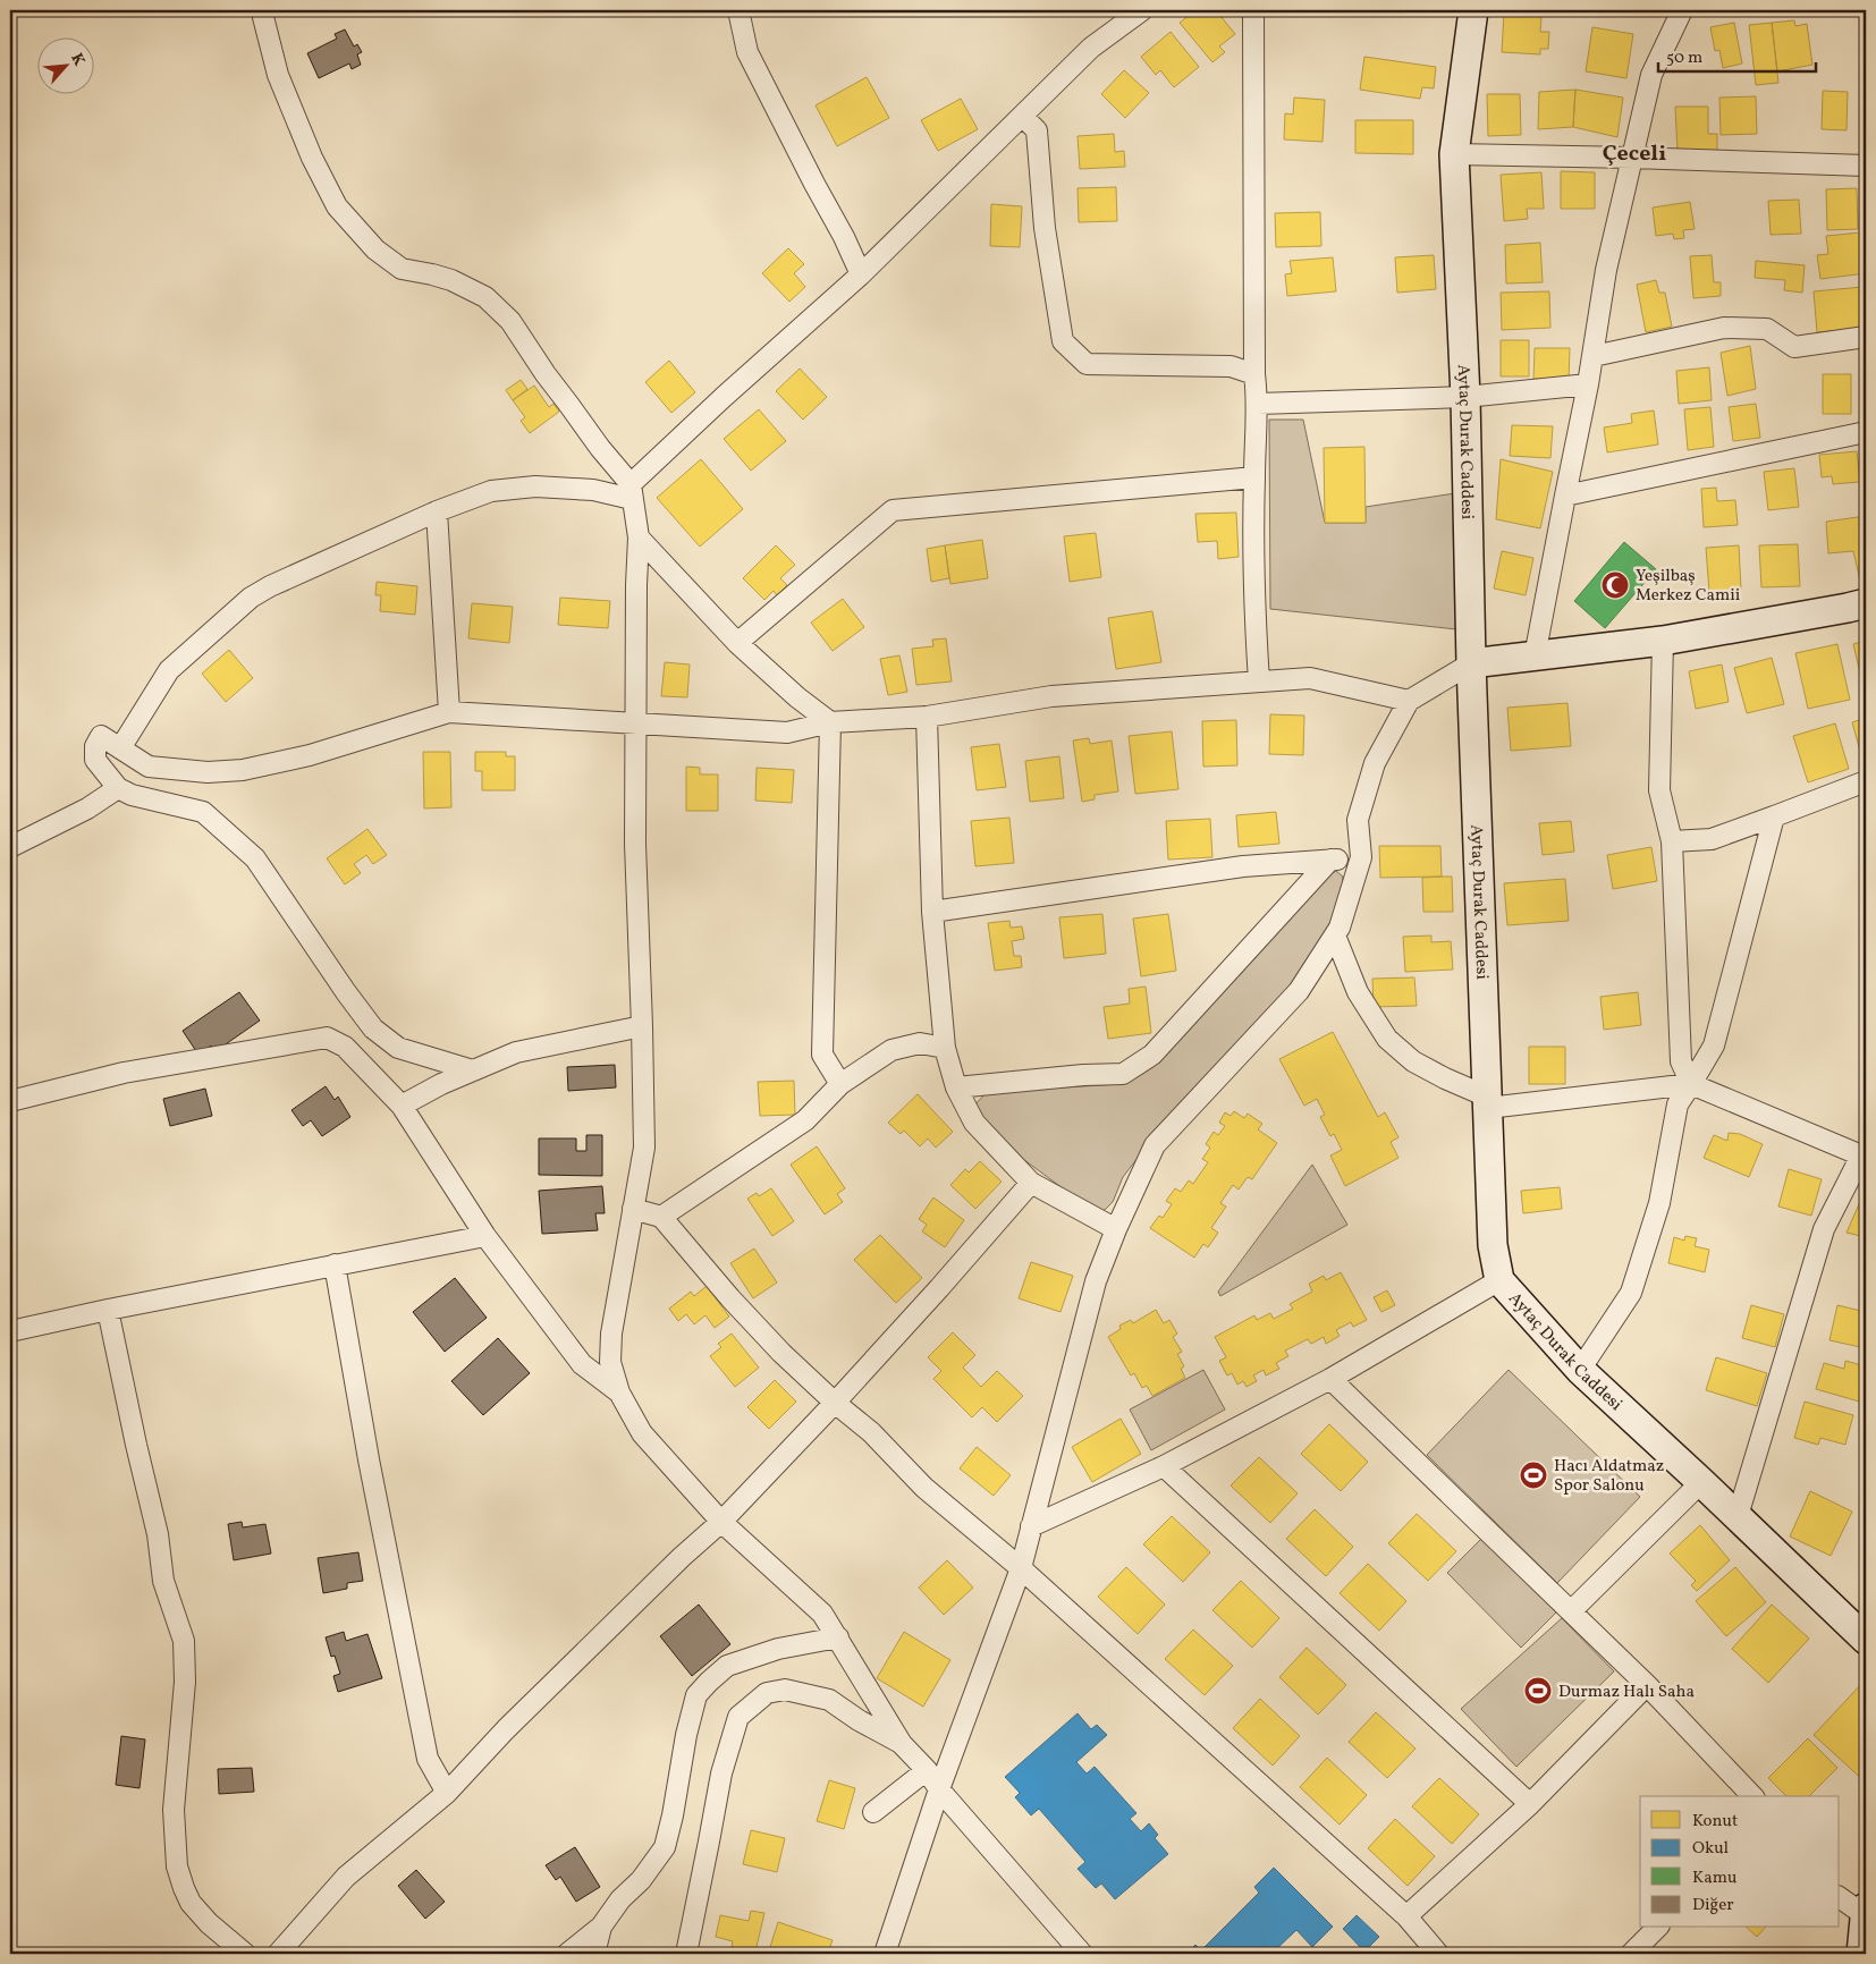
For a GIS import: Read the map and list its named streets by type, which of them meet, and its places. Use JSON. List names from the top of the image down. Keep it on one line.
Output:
{"streets":{"main road":["Aytaç Durak Caddesi"]},"districts":["Çeceli"],"places":{"mosque":["Yeşilbaş Merkez Camii"],"sports":["Hacı Aldatmaz Spor Salonu","Durmaz Halı Saha"]},"legend":["Konut","Okul","Kamu","Diğer"],"scale_bar":"50 m","north":"top right"}
